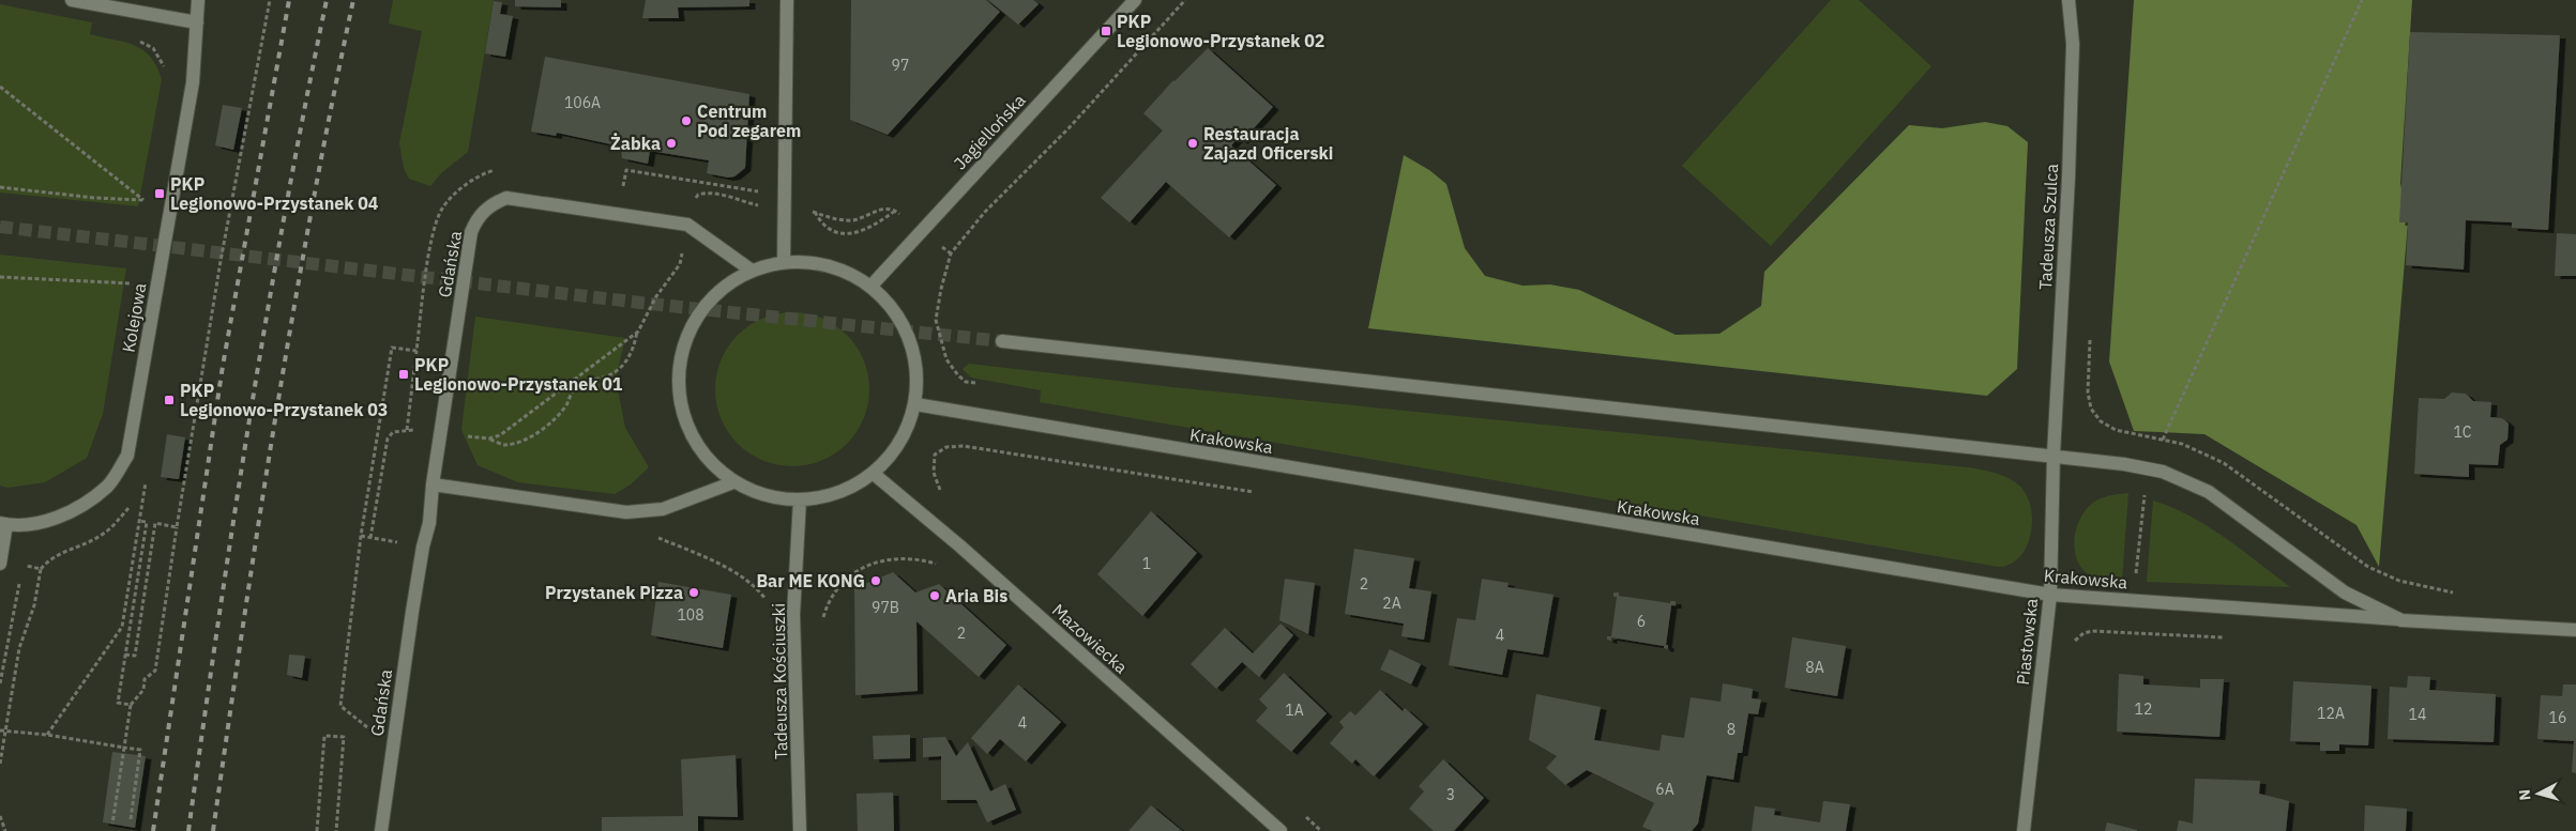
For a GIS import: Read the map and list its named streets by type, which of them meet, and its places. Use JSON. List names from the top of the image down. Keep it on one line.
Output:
{"streets":{"street":["Jagiellońska","Tadeusza Szulca","Gdańska","Kolejowa","Krakowska","Mazowiecka","Piastowska","Tadeusza Kościuszki"]},"crossings":[["Tadeusza Szulca","Krakowska"],["Tadeusza Szulca","Piastowska"],["Krakowska","Piastowska"]],"places":{"transit":["PKP Legionowo-Przystanek 02","PKP Legionowo-Przystanek 04","PKP Legionowo-Przystanek 01","PKP Legionowo-Przystanek 03"],"other":["Centrum Pod zegarem","Żabka","Restauracja Zajazd Oficerski","Bar ME KONG","Przystanek Pizza","Aria Bis"]},"house_numbers":["97","106A","1C","1","2","2A","97B","108","6","2","4","8A","12","1A","12A","14","16","4","8","6A","3"],"north":"left"}
